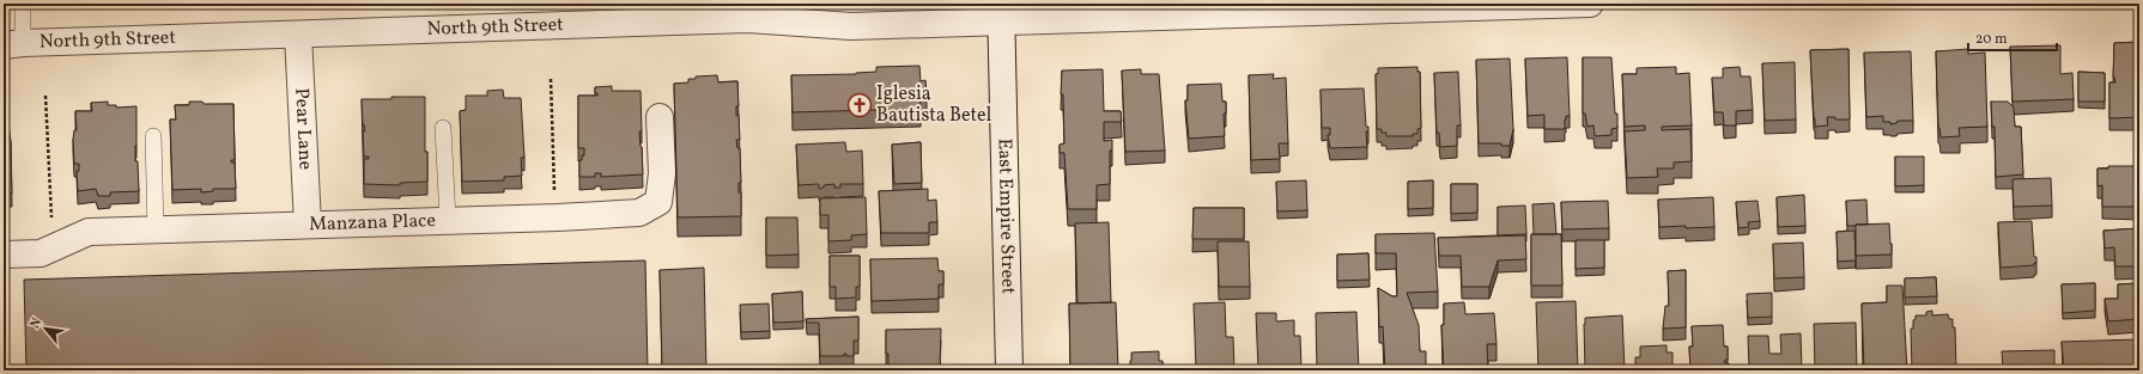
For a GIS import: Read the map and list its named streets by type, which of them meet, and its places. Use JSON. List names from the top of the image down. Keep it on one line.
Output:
{"streets":{"street":["North 9th Street","Pear Lane","East Empire Street","Manzana Place"]},"crossings":[["North 9th Street","Pear Lane"],["North 9th Street","East Empire Street"],["Pear Lane","Manzana Place"]],"places":{"church":["Iglesia Bautista Betel"]},"scale_bar":"20 m","north":"top left"}
